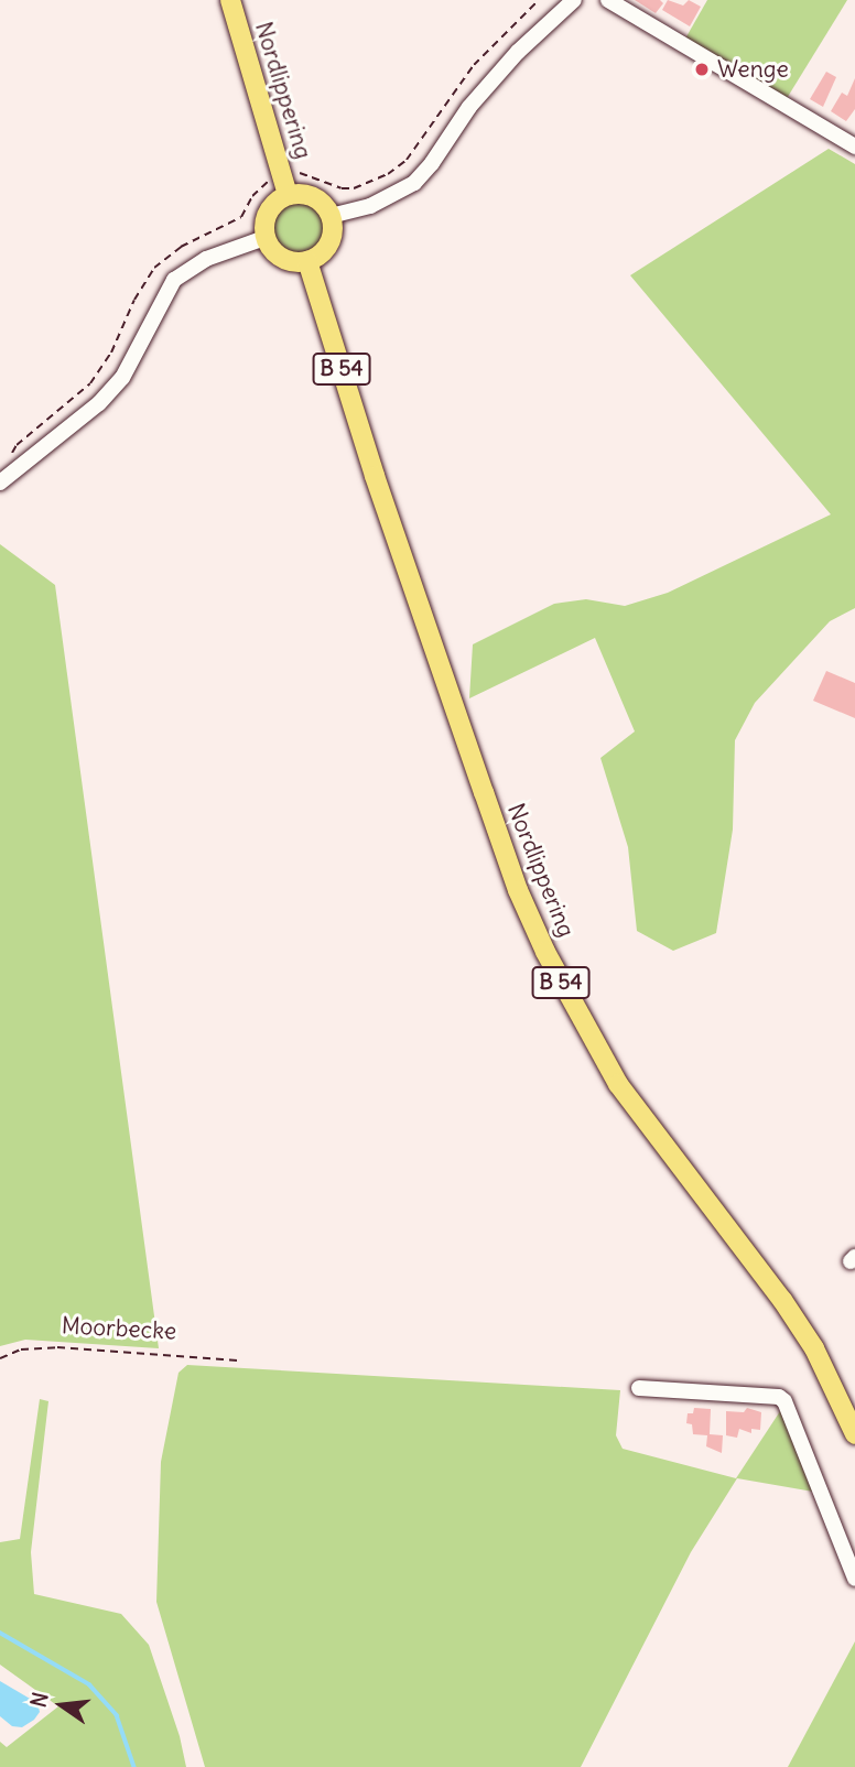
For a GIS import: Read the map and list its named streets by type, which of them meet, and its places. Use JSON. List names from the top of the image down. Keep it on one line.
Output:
{"streets":{"main road":["Nordlippering","B 54"],"path":["Moorbecke"]},"places":["Wenge"],"north":"left"}
